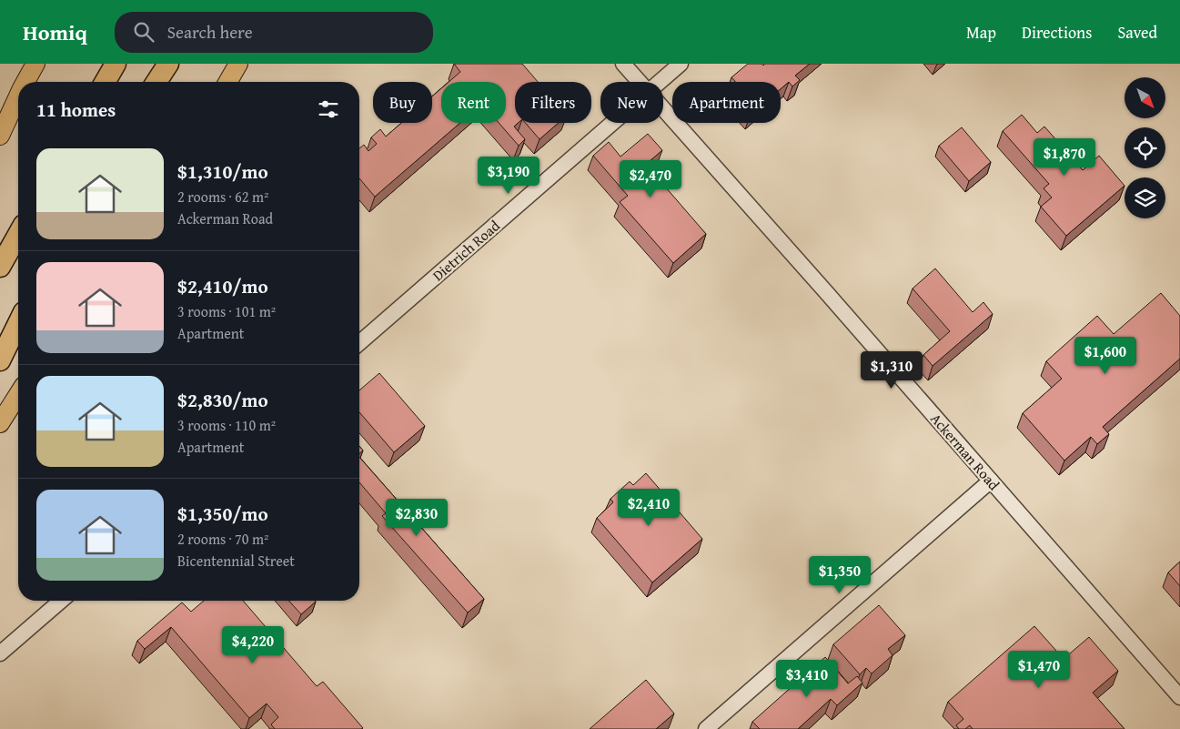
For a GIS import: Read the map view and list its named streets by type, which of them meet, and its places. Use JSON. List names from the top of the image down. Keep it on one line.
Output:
{"streets":{"street":["Dietrich Road","Ackerman Road"]},"north":"bottom right","page":{"header":"Homiq","search":"Search here","nav":["Map","Directions","Saved"],"chip":["Buy","Rent","Filters","New","Apartment"],"heading":"11 homes","list":[{"name":"$1,310/mo","note":"2 rooms · 62 m² · Ackerman Road"},{"name":"$2,410/mo","note":"3 rooms · 101 m² · Apartment"},{"name":"$2,830/mo","note":"3 rooms · 110 m² · Apartment"},{"name":"$1,350/mo","note":"2 rooms · 70 m² · Bicentennial Street"}],"price":["$1,870","$3,190","$2,470","$1,600","$1,310","$2,410","$2,830","$1,350","$4,220","$1,470","$3,410"]}}
